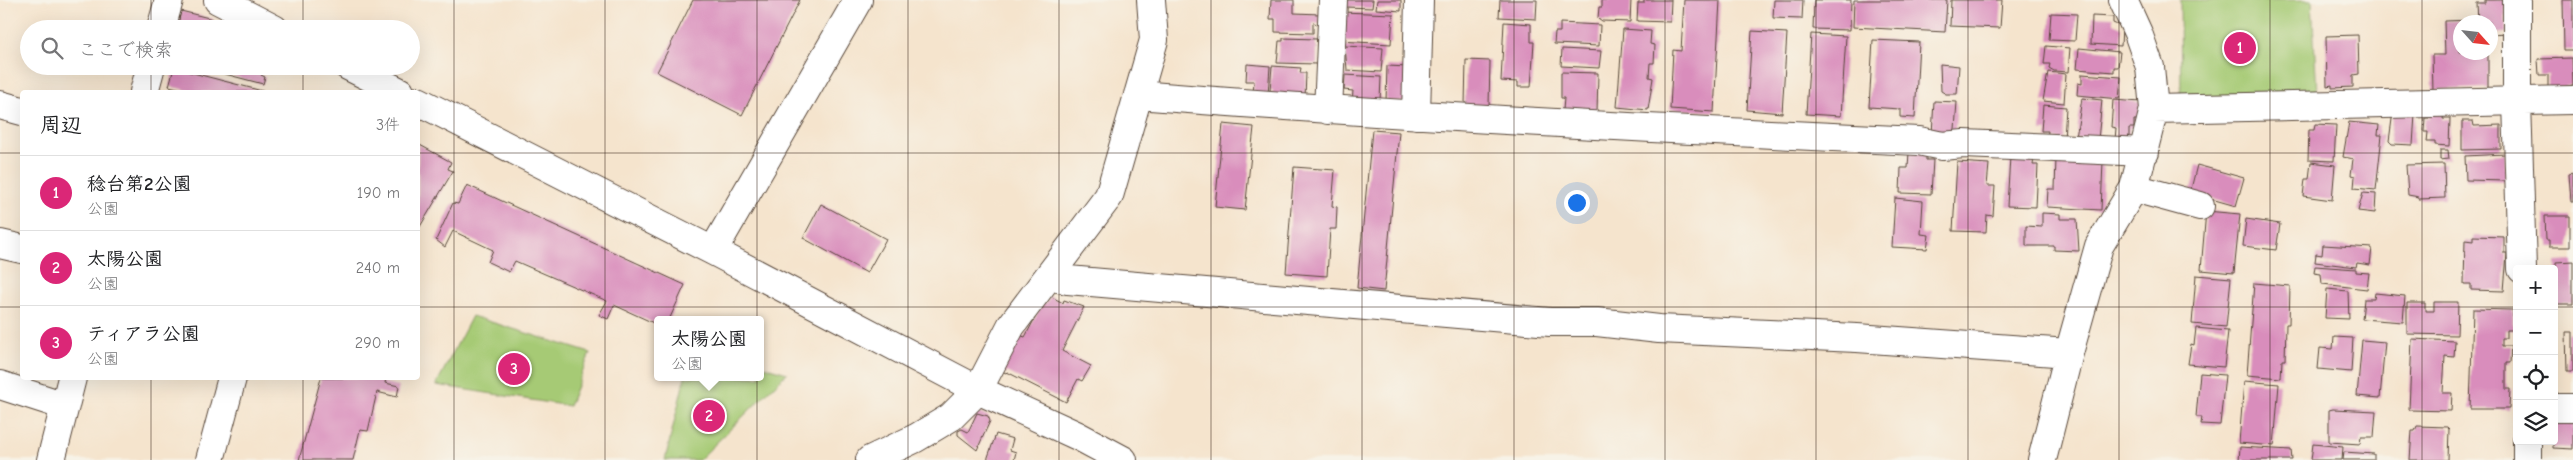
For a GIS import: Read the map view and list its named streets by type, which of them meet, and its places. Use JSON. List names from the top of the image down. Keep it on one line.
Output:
{"north":"bottom right","page":{"search":"ここで検索","pins":["1","3","2"],"heading":["周辺","3件"],"list":[{"mark":"1","name":"稔台第2公園","note":"公園","value":"190 m"},{"mark":"2","name":"太陽公園","note":"公園","value":"240 m"},{"mark":"3","name":"ティアラ公園","note":"公園","value":"290 m"}],"map_buttons":["+","−"],"popup":["太陽公園","公園"]}}
